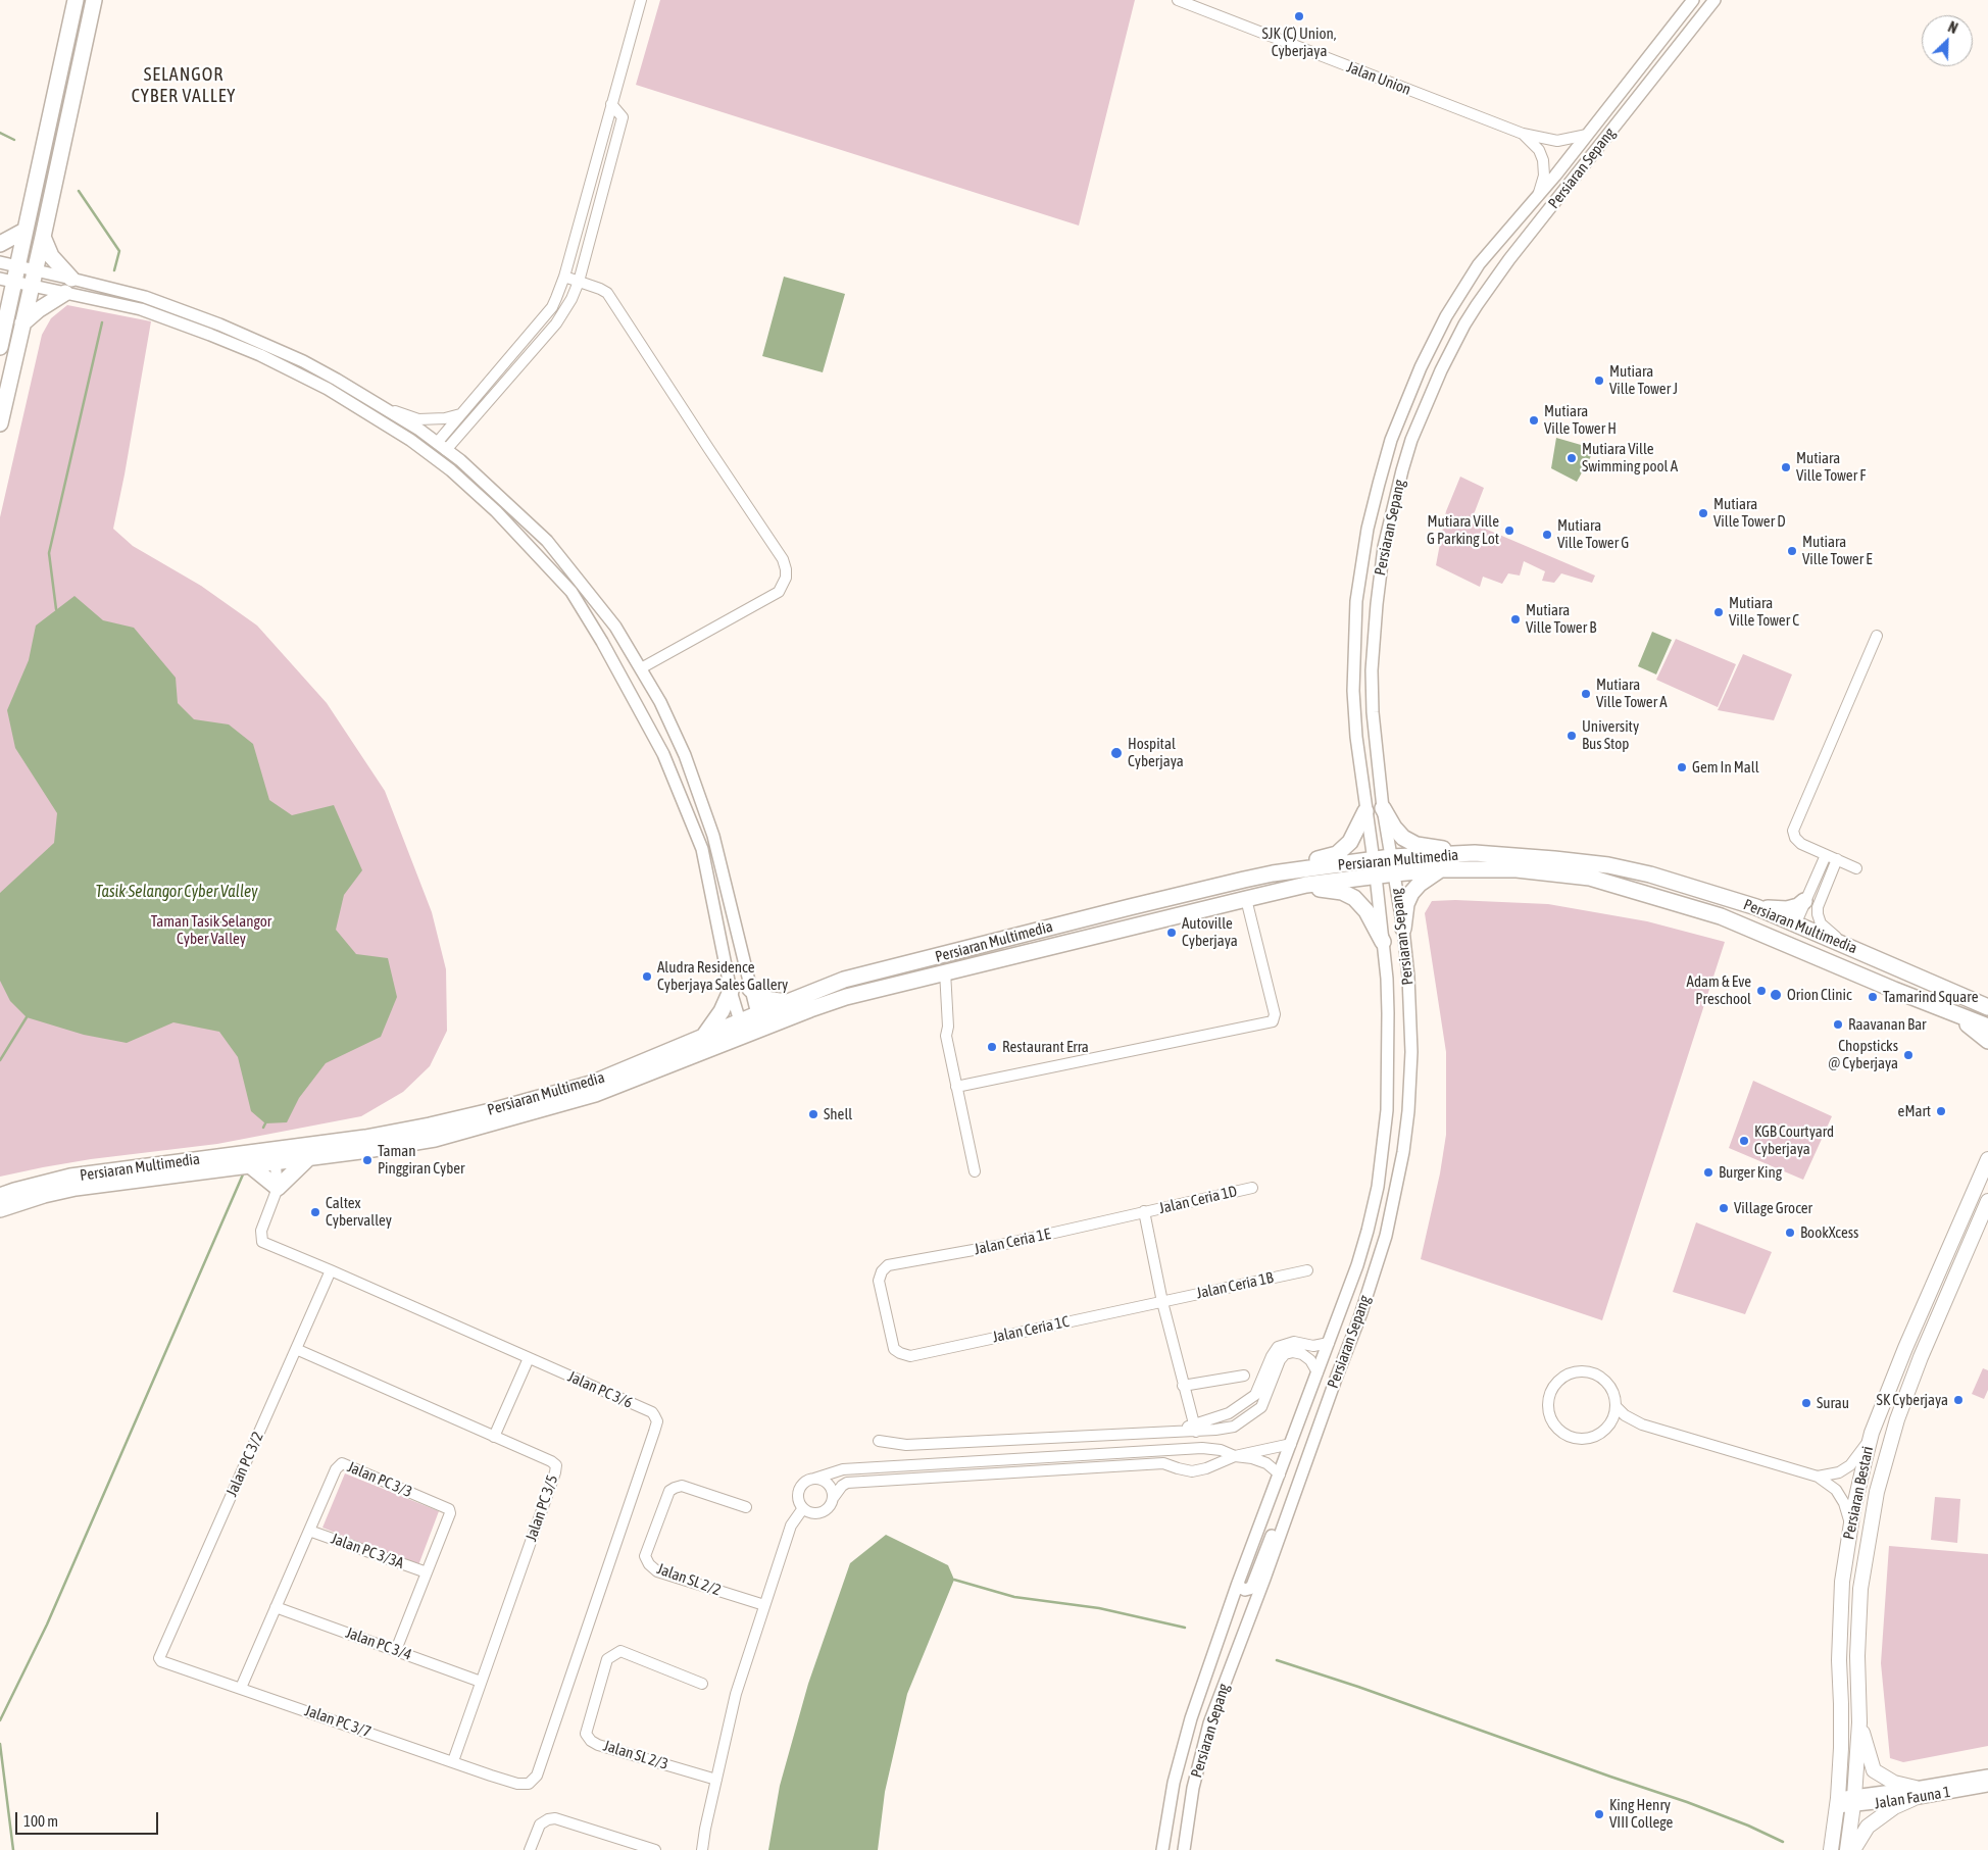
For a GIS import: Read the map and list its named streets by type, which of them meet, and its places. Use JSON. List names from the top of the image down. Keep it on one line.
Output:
{"streets":{"main road":["Persiaran Multimedia","Persiaran Bestari"],"street":["Jalan Union","Persiaran Sepang","Jalan Ceria 1D","Jalan Ceria 1E","Jalan Ceria 1B","Jalan Ceria 1C","Jalan PC 3/6","Jalan PC 3/2","Jalan PC 3/3","Jalan PC 3/5","Jalan PC 3/3A","Jalan SL 2/2","Jalan PC 3/4","Jalan PC 3/7","Jalan SL 2/3","Jalan Fauna 1"]},"crossings":[["Jalan Union","Persiaran Sepang"],["Persiaran Sepang","Persiaran Multimedia"],["Persiaran Multimedia","Jalan PC 3/6"],["Jalan Ceria 1D","Jalan Ceria 1E"],["Jalan Ceria 1E","Jalan Ceria 1C"],["Jalan Ceria 1B","Jalan Ceria 1C"],["Jalan PC 3/6","Jalan PC 3/2"],["Jalan PC 3/6","Jalan PC 3/7"],["Jalan PC 3/2","Jalan PC 3/5"],["Jalan PC 3/2","Jalan PC 3/7"],["Jalan PC 3/3","Jalan PC 3/3A"],["Jalan PC 3/3","Jalan PC 3/4"],["Jalan PC 3/3","Jalan PC 3/7"],["Persiaran Bestari","Jalan Fauna 1"],["Jalan PC 3/5","Jalan PC 3/4"],["Jalan PC 3/5","Jalan PC 3/7"]],"districts":["SELANGOR CYBER VALLEY"],"water":["Tasik Selangor Cyber Valley"],"parks":["Taman Tasik Selangor Cyber Valley"],"places":["SJK (C) Union, Cyberjaya","Mutiara Ville Tower J","Mutiara Ville Tower H","Mutiara Ville Swimming pool A","Mutiara Ville Tower F","Mutiara Ville Tower D","Mutiara Ville G Parking Lot","Mutiara Ville Tower G","Mutiara Ville Tower E","Mutiara Ville Tower C","Mutiara Ville Tower B","Mutiara Ville Tower A","University Bus Stop","Hospital Cyberjaya","Gem In Mall","Autoville Cyberjaya","Aludra Residence Cyberjaya Sales Gallery","Adam & Eve Preschool","Orion Clinic","Tamarind Square","Raavanan Bar","Restaurant Erra","Chopsticks @ Cyberjaya","eMart","Shell","KGB Courtyard Cyberjaya","Taman Pinggiran Cyber","Burger King","Village Grocer","Caltex Cybervalley","BookXcess","SK Cyberjaya","Surau","King Henry VIII College"],"scale_bar":"100 m","north":"top right"}
